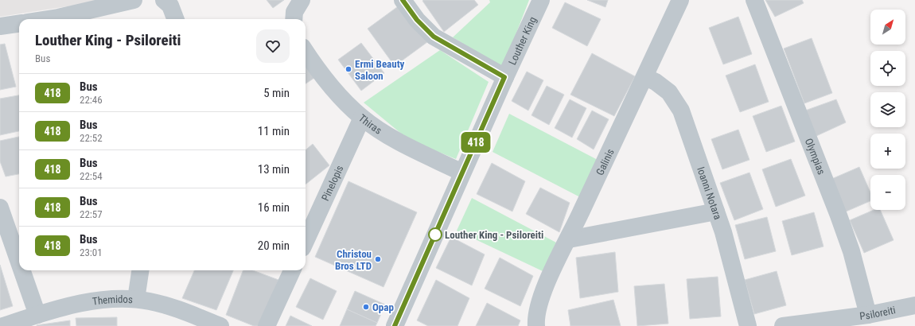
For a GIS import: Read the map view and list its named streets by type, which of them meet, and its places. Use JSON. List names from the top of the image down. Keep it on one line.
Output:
{"streets":{"street":["Louther King","Thiras","Olympias","Galinis","Pinelopis","Ioanni Notara","Themidos","Psiloreiti"]},"crossings":[["Louther King","Thiras"],["Thiras","Pinelopis"],["Olympias","Psiloreiti"],["Galinis","Ioanni Notara"]],"places":["Ermi Beauty Saloon","Louther King - Psiloreiti","Christou Bros LTD","Opap"],"lines":["bus line 418"],"north":"top right","page":{"on_map":"418","map_buttons":["+","−"],"heading":["Louther King - Psiloreiti","Bus"],"list":[{"mark":"418","name":"Bus","note":"22:46","value":"5 min"},{"mark":"418","name":"Bus","note":"22:52","value":"11 min"},{"mark":"418","name":"Bus","note":"22:54","value":"13 min"},{"mark":"418","name":"Bus","note":"22:57","value":"16 min"},{"mark":"418","name":"Bus","note":"23:01","value":"20 min"}]}}
